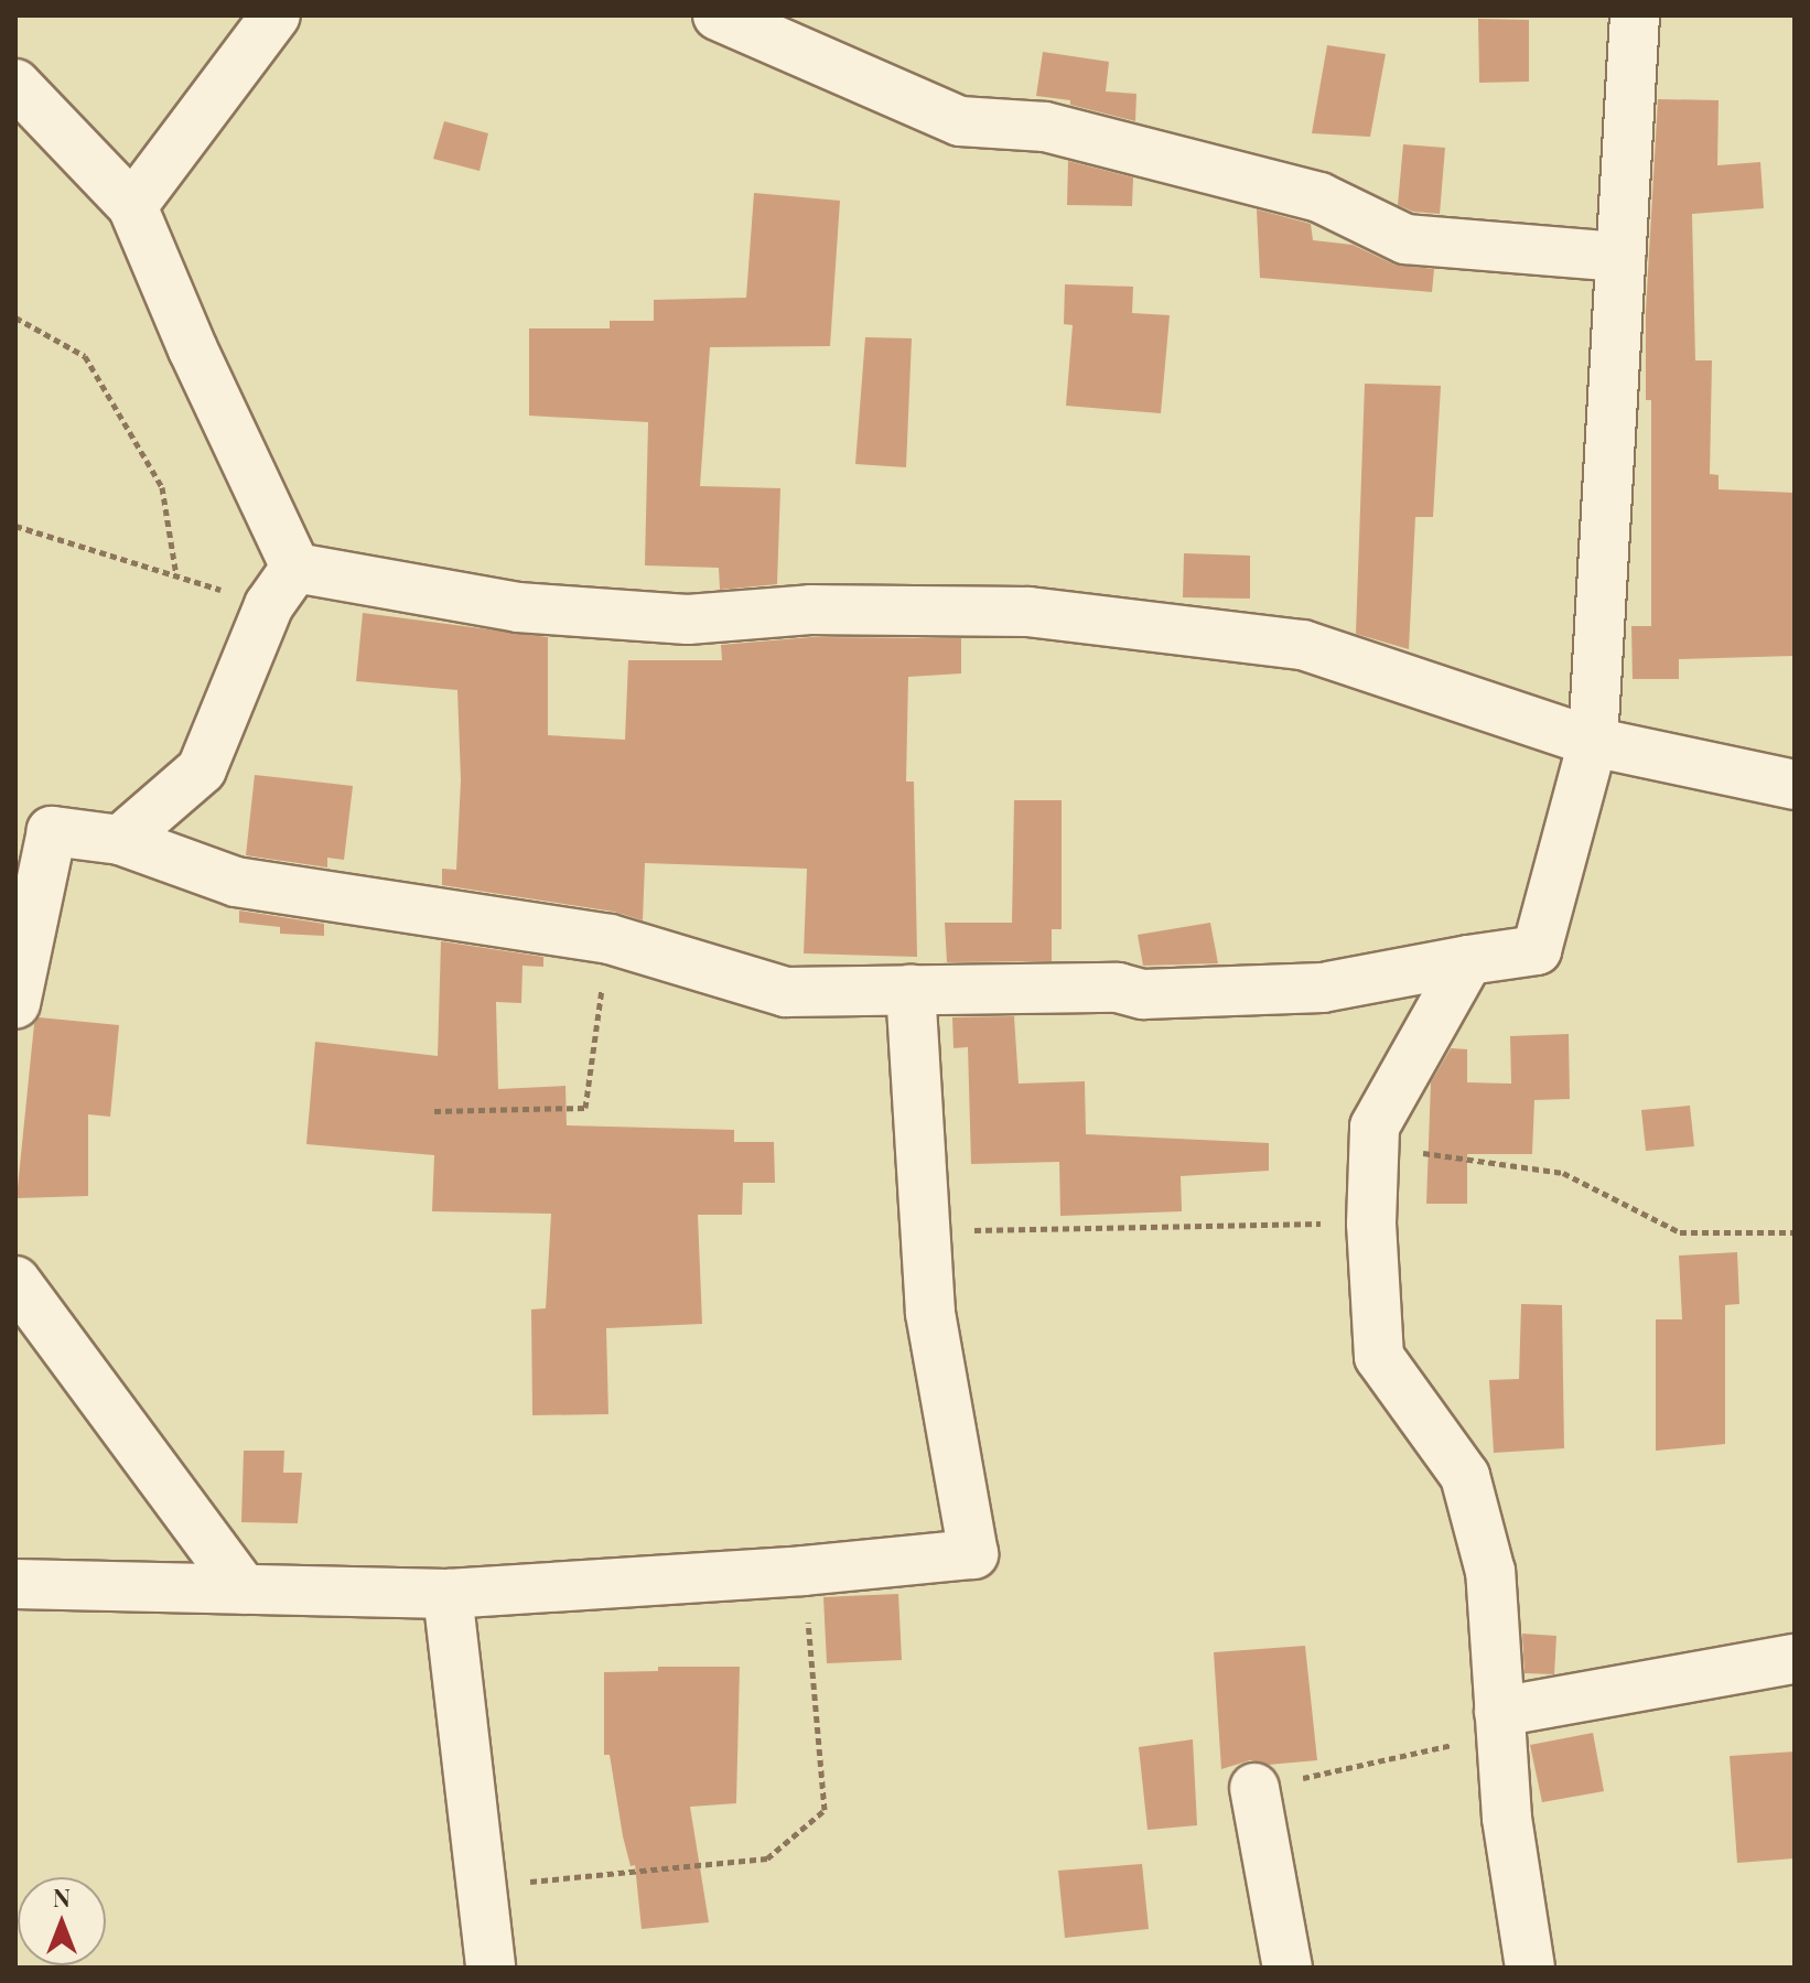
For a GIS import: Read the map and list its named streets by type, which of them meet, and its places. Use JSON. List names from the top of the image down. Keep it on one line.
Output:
{"north":"top"}
